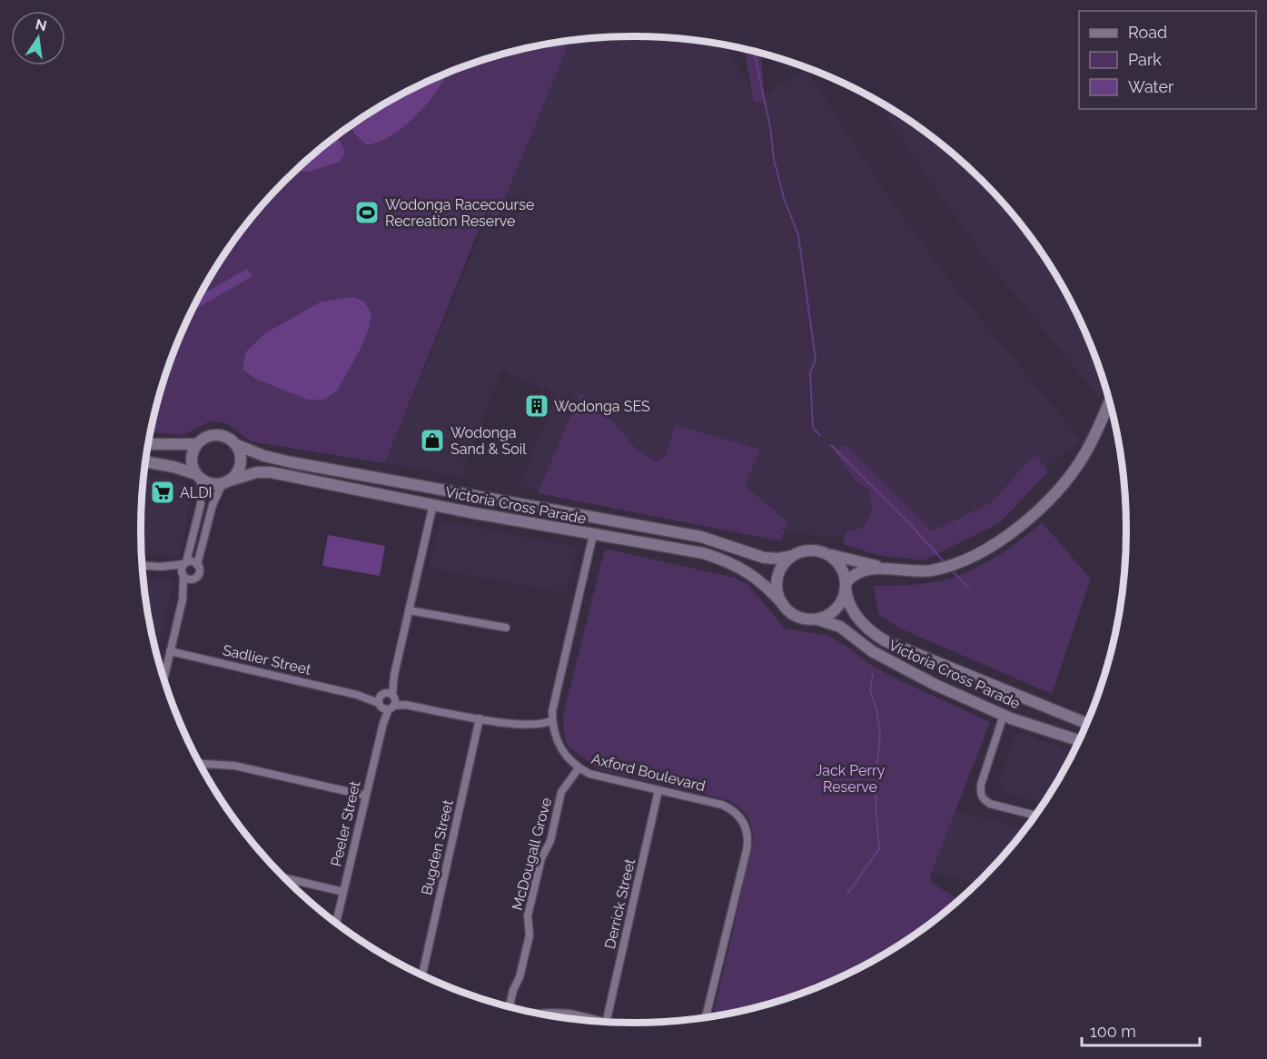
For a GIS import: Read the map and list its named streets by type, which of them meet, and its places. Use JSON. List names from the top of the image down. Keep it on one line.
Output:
{"streets":{"main road":["Victoria Cross Parade"],"street":["Sadlier Street","Axford Boulevard","Peeler Street","Bugden Street","McDougall Grove","Derrick Street"]},"crossings":[["Victoria Cross Parade","Axford Boulevard"],["Victoria Cross Parade","Peeler Street"],["Sadlier Street","Axford Boulevard"],["Sadlier Street","Peeler Street"],["Sadlier Street","Bugden Street"],["Axford Boulevard","McDougall Grove"],["Axford Boulevard","Derrick Street"]],"parks":["Jack Perry Reserve"],"places":{"sports":["Wodonga Racecourse Recreation Reserve"],"building":["Wodonga SES"],"shop":["Wodonga Sand & Soil"],"supermarket":["ALDI"]},"legend":["Road","Park","Water"],"scale_bar":"100 m","north":"top"}
